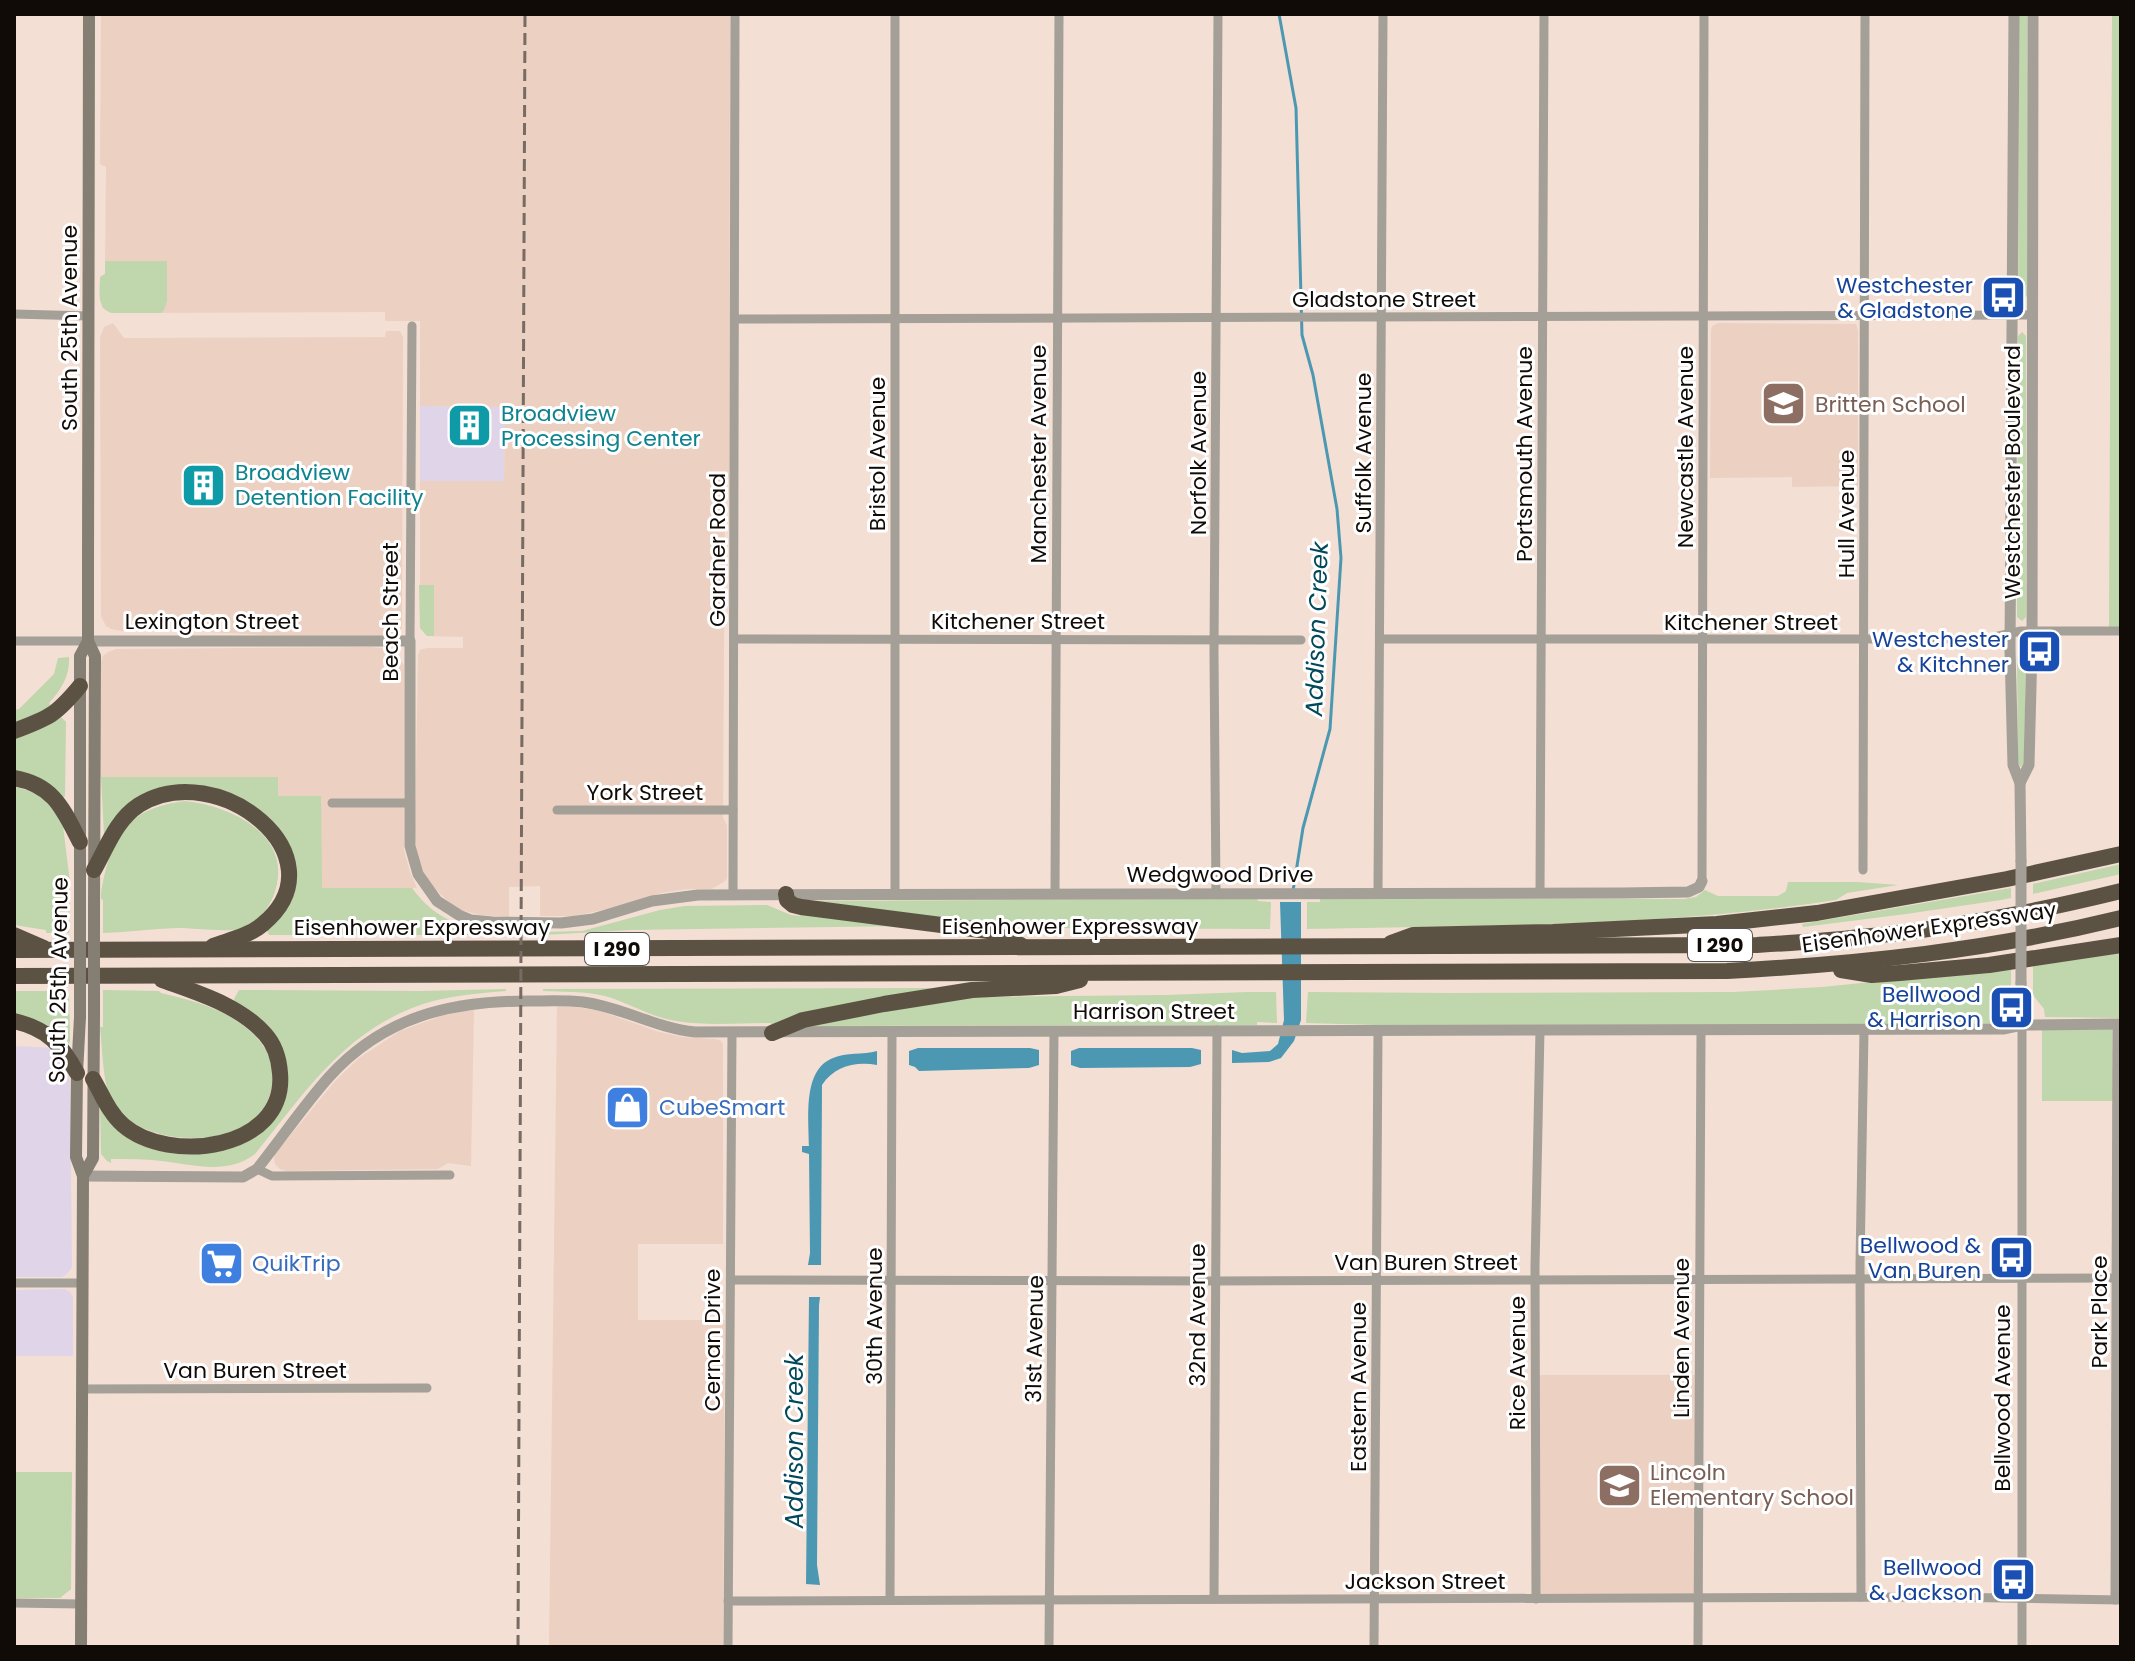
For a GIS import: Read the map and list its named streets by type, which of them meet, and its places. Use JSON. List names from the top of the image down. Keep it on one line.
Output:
{"streets":{"highway":["Eisenhower Expressway","I 290"],"main road":["South 25th Avenue"],"street":["Gladstone Street","Newcastle Avenue","Norfolk Avenue","Suffolk Avenue","Bristol Avenue","Manchester Avenue","Portsmouth Avenue","Westchester Boulevard","Hull Avenue","Gardner Road","Beach Street","Lexington Street","Kitchener Street","York Street","Wedgwood Drive","Harrison Street","Van Buren Street","Park Place","32nd Avenue","30th Avenue","Linden Avenue","31st Avenue","Cernan Drive","Rice Avenue","Eastern Avenue","Bellwood Avenue","Jackson Street"]},"crossings":[["Gladstone Street","Newcastle Avenue"],["Gladstone Street","Norfolk Avenue"],["Gladstone Street","Suffolk Avenue"],["Gladstone Street","Bristol Avenue"],["Gladstone Street","Manchester Avenue"],["Gladstone Street","Portsmouth Avenue"],["Gladstone Street","Westchester Boulevard"],["Gladstone Street","Hull Avenue"],["Gladstone Street","Gardner Road"],["South 25th Avenue","Lexington Street"],["South 25th Avenue","Van Buren Street"],["Newcastle Avenue","Kitchener Street"],["Newcastle Avenue","Wedgwood Drive"],["Norfolk Avenue","Kitchener Street"],["Norfolk Avenue","Wedgwood Drive"],["Suffolk Avenue","Kitchener Street"],["Suffolk Avenue","Wedgwood Drive"],["Bristol Avenue","Kitchener Street"],["Bristol Avenue","Wedgwood Drive"],["Manchester Avenue","Kitchener Street"],["Manchester Avenue","Wedgwood Drive"],["Portsmouth Avenue","Kitchener Street"],["Portsmouth Avenue","Wedgwood Drive"],["Westchester Boulevard","Kitchener Street"],["Westchester Boulevard","Bellwood Avenue"],["Hull Avenue","Kitchener Street"],["Gardner Road","Beach Street"],["Gardner Road","Kitchener Street"],["Gardner Road","York Street"],["Gardner Road","Wedgwood Drive"],["Beach Street","Lexington Street"],["Beach Street","Wedgwood Drive"],["Harrison Street","Park Place"],["Harrison Street","32nd Avenue"],["Harrison Street","30th Avenue"],["Harrison Street","Linden Avenue"],["Harrison Street","31st Avenue"],["Harrison Street","Cernan Drive"],["Harrison Street","Rice Avenue"],["Harrison Street","Eastern Avenue"],["Harrison Street","Bellwood Avenue"],["Van Buren Street","Park Place"],["Van Buren Street","32nd Avenue"],["Van Buren Street","30th Avenue"],["Van Buren Street","Linden Avenue"],["Van Buren Street","31st Avenue"],["Van Buren Street","Cernan Drive"],["Van Buren Street","Rice Avenue"],["Van Buren Street","Eastern Avenue"],["Van Buren Street","Bellwood Avenue"],["Park Place","Jackson Street"],["32nd Avenue","Jackson Street"],["30th Avenue","Jackson Street"],["Linden Avenue","Jackson Street"],["31st Avenue","Jackson Street"],["Cernan Drive","Jackson Street"],["Rice Avenue","Jackson Street"],["Eastern Avenue","Jackson Street"],["Bellwood Avenue","Jackson Street"]],"water":["Addison Creek"],"places":{"bus stop":["Westchester & Gladstone","Westchester & Kitchner","Bellwood & Harrison","Bellwood & Van Buren","Bellwood & Jackson"],"school or university":["Britten School","Lincoln Elementary School"],"building":["Broadview Processing Center","Broadview Detention Facility"],"shop":["CubeSmart"],"supermarket":["QuikTrip"]}}
